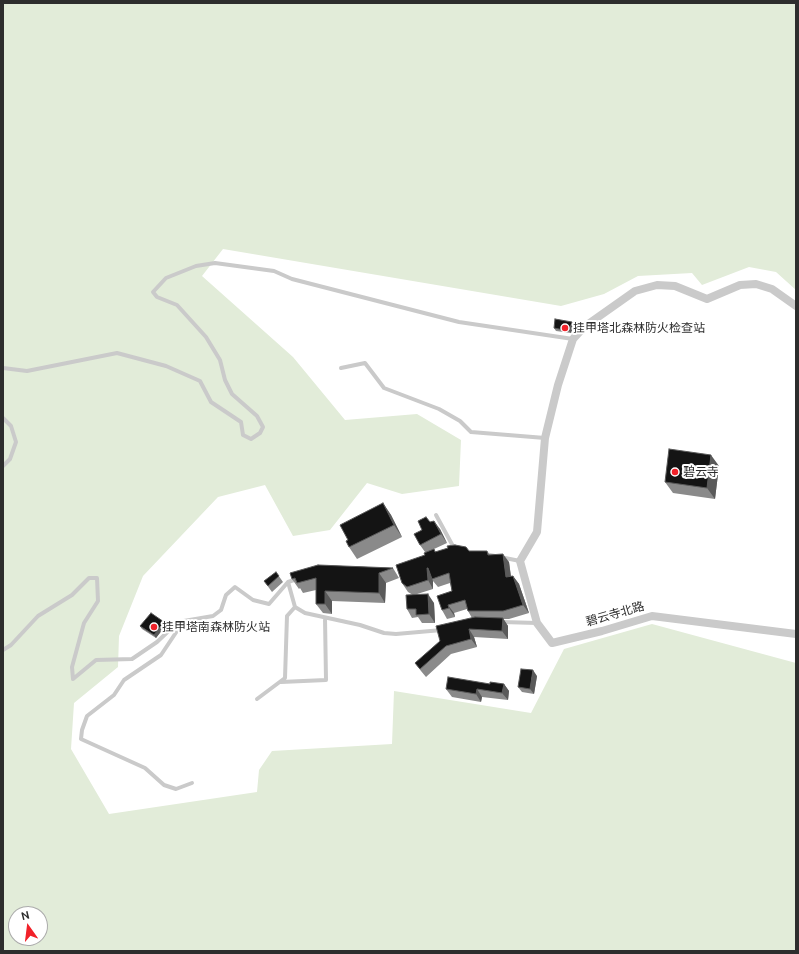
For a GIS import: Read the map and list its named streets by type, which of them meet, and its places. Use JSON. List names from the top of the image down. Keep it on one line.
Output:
{"streets":{"street":["碧云寺北路"]},"places":["挂甲塔北森林防火检查站","碧云寺","挂甲塔南森林防火站"],"north":"top"}
